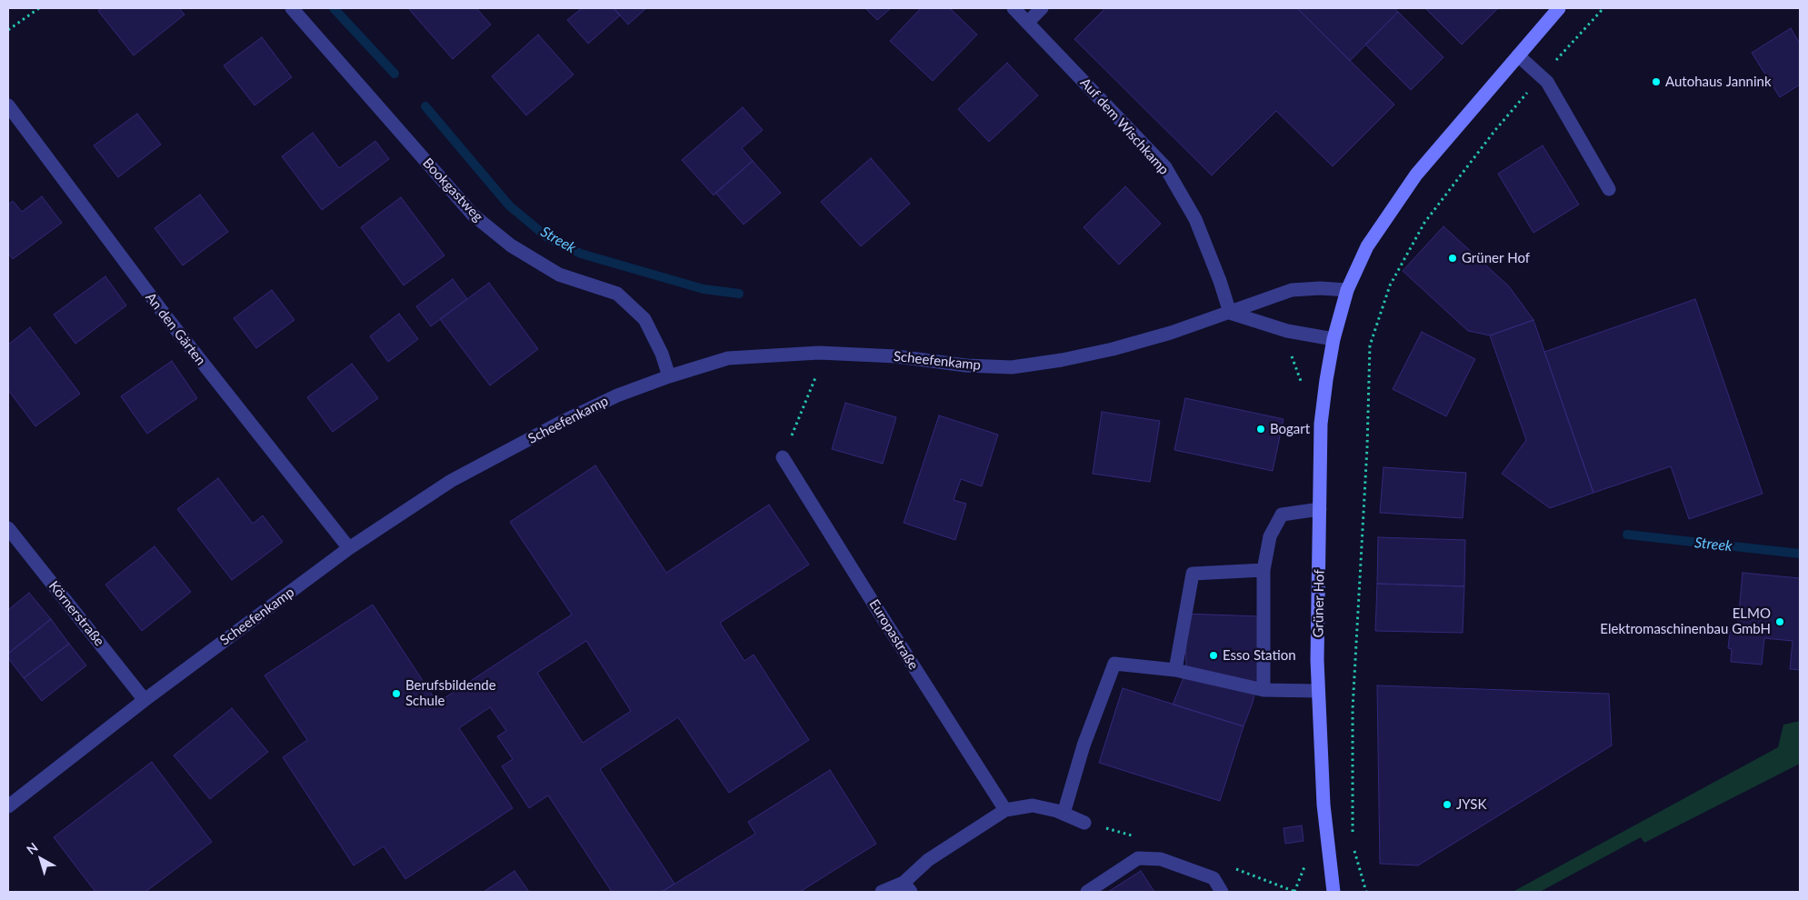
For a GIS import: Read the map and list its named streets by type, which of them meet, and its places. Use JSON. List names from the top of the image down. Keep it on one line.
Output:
{"streets":{"street":["Auf dem Wischkamp","Bookgastweg","An den Gärten","Scheefenkamp","Grüner Hof","Körnerstraße","Europastraße"]},"crossings":[["Auf dem Wischkamp","Scheefenkamp"],["Bookgastweg","Scheefenkamp"],["An den Gärten","Scheefenkamp"],["Scheefenkamp","Grüner Hof"],["Scheefenkamp","Körnerstraße"]],"water":["Streek"],"places":["Autohaus Jannink","Grüner Hof","Bogart","ELMO Elektromaschinenbau GmbH","Esso Station","Berufsbildende Schule","JYSK"],"north":"top left"}
